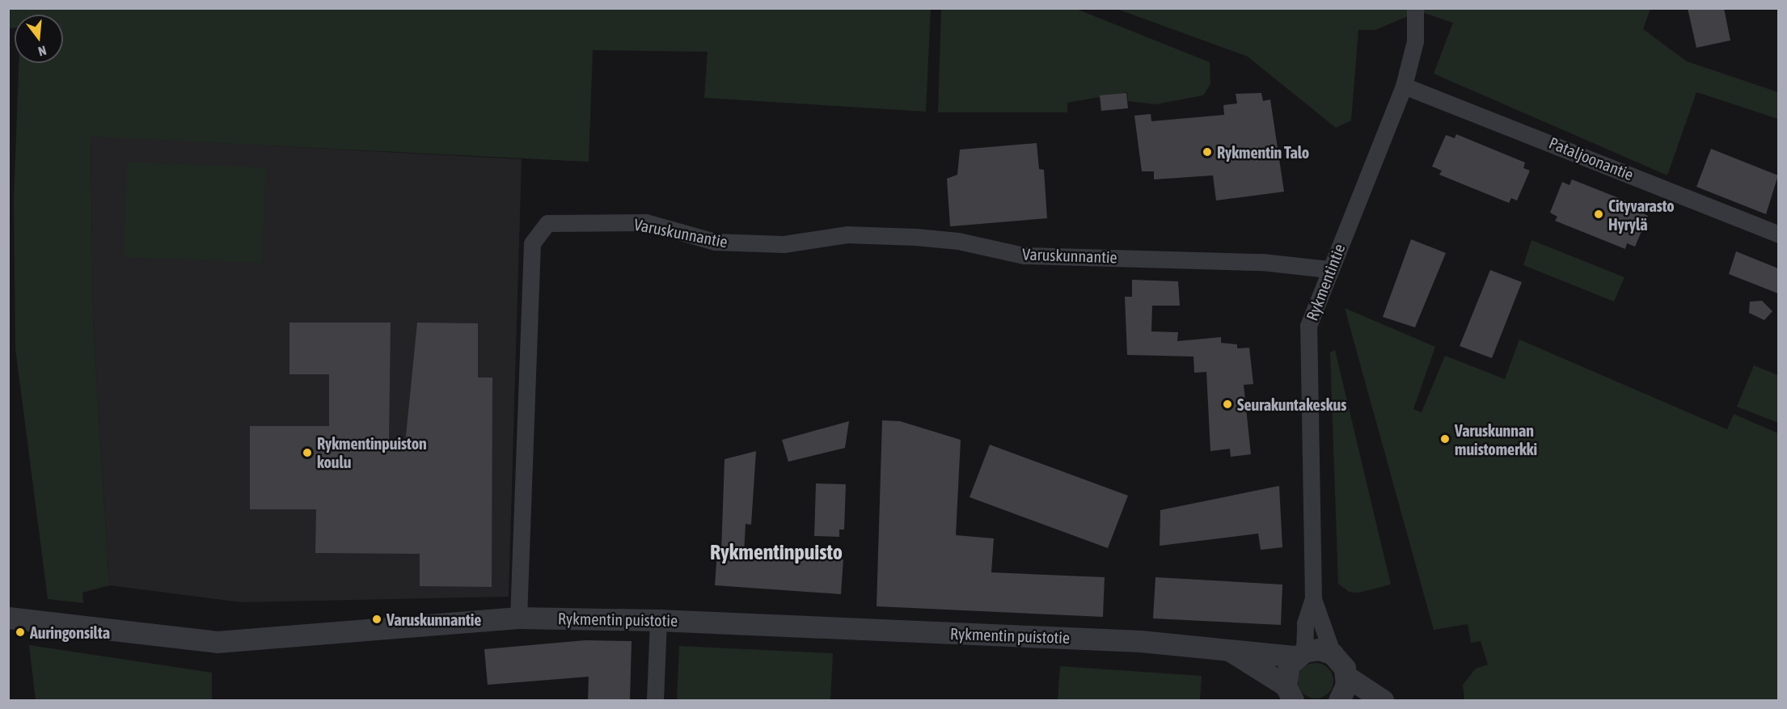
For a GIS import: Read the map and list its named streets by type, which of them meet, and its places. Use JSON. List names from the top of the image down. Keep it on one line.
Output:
{"streets":{"street":["Pataljoonantie","Varuskunnantie","Rykmentintie","Rykmentin puistotie"]},"crossings":[["Pataljoonantie","Rykmentintie"],["Varuskunnantie","Rykmentintie"],["Varuskunnantie","Rykmentin puistotie"],["Rykmentintie","Rykmentin puistotie"]],"districts":["Rykmentinpuisto"],"places":["Rykmentin Talo","Cityvarasto Hyrylä","Seurakuntakeskus","Varuskunnan muistomerkki","Rykmentinpuiston koulu","Varuskunnantie","Auringonsilta"],"north":"bottom"}
